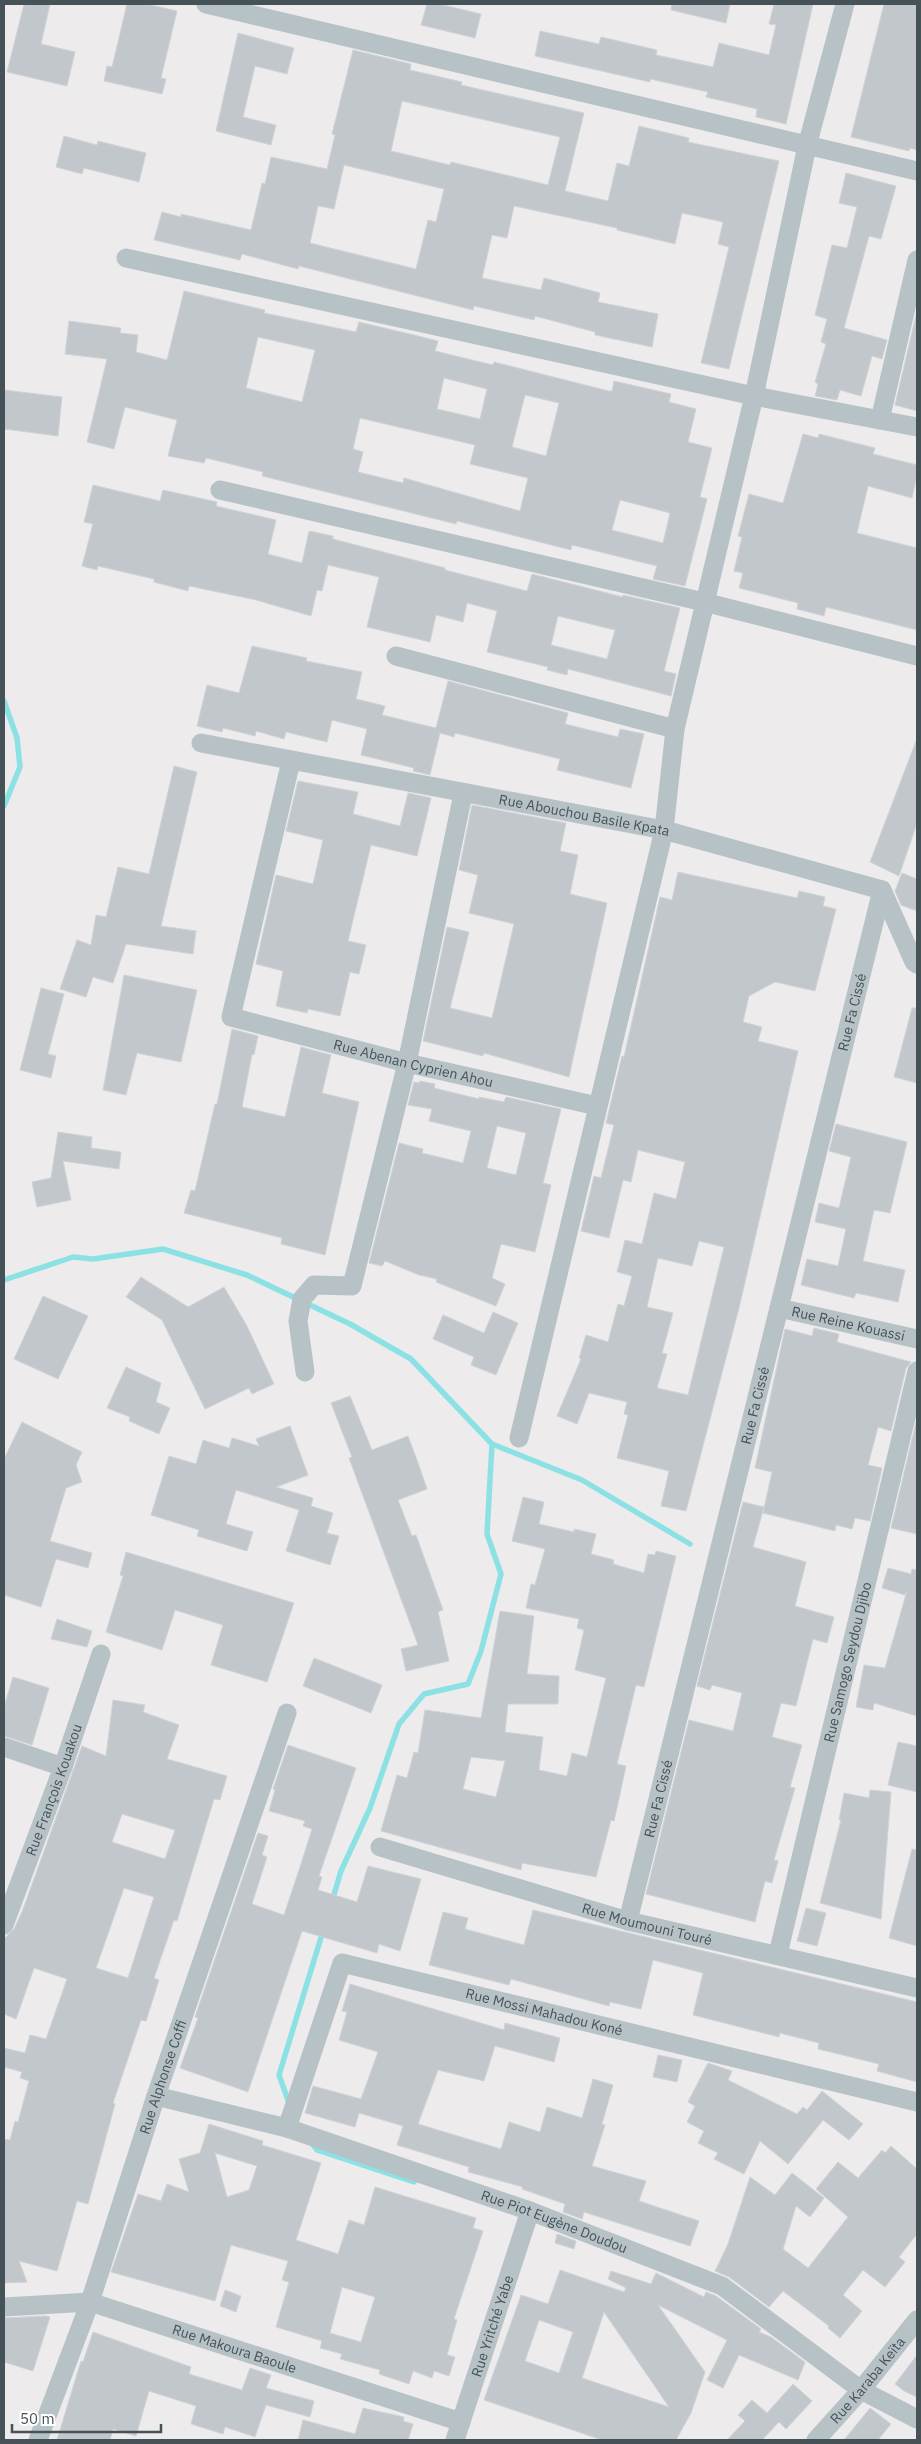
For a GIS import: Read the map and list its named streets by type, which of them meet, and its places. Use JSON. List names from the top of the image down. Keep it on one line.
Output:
{"streets":{"street":["Rue Abouchou Basile Kpata","Rue Fa Cissé","Rue Abenan Cyprien Ahou","Rue Reine Kouassi","Rue Samogo Seydou Djibo","Rue François Kouakou","Rue Moumouni Touré","Rue Mossi Mahadou Koné","Rue Alphonse Coffi","Rue Piot Eugène Doudou","Rue Yritché Yabe","Rue Makoura Baoule","Rue Karaba Keïta"]},"crossings":[["Rue Abouchou Basile Kpata","Rue Fa Cissé"],["Rue Abouchou Basile Kpata","Rue Abenan Cyprien Ahou"],["Rue Fa Cissé","Rue Reine Kouassi"],["Rue Fa Cissé","Rue Moumouni Touré"],["Rue Samogo Seydou Djibo","Rue Moumouni Touré"],["Rue Mossi Mahadou Koné","Rue Piot Eugène Doudou"],["Rue Alphonse Coffi","Rue Piot Eugène Doudou"],["Rue Alphonse Coffi","Rue Makoura Baoule"],["Rue Piot Eugène Doudou","Rue Yritché Yabe"],["Rue Piot Eugène Doudou","Rue Karaba Keïta"],["Rue Yritché Yabe","Rue Makoura Baoule"]],"scale_bar":"50 m"}
